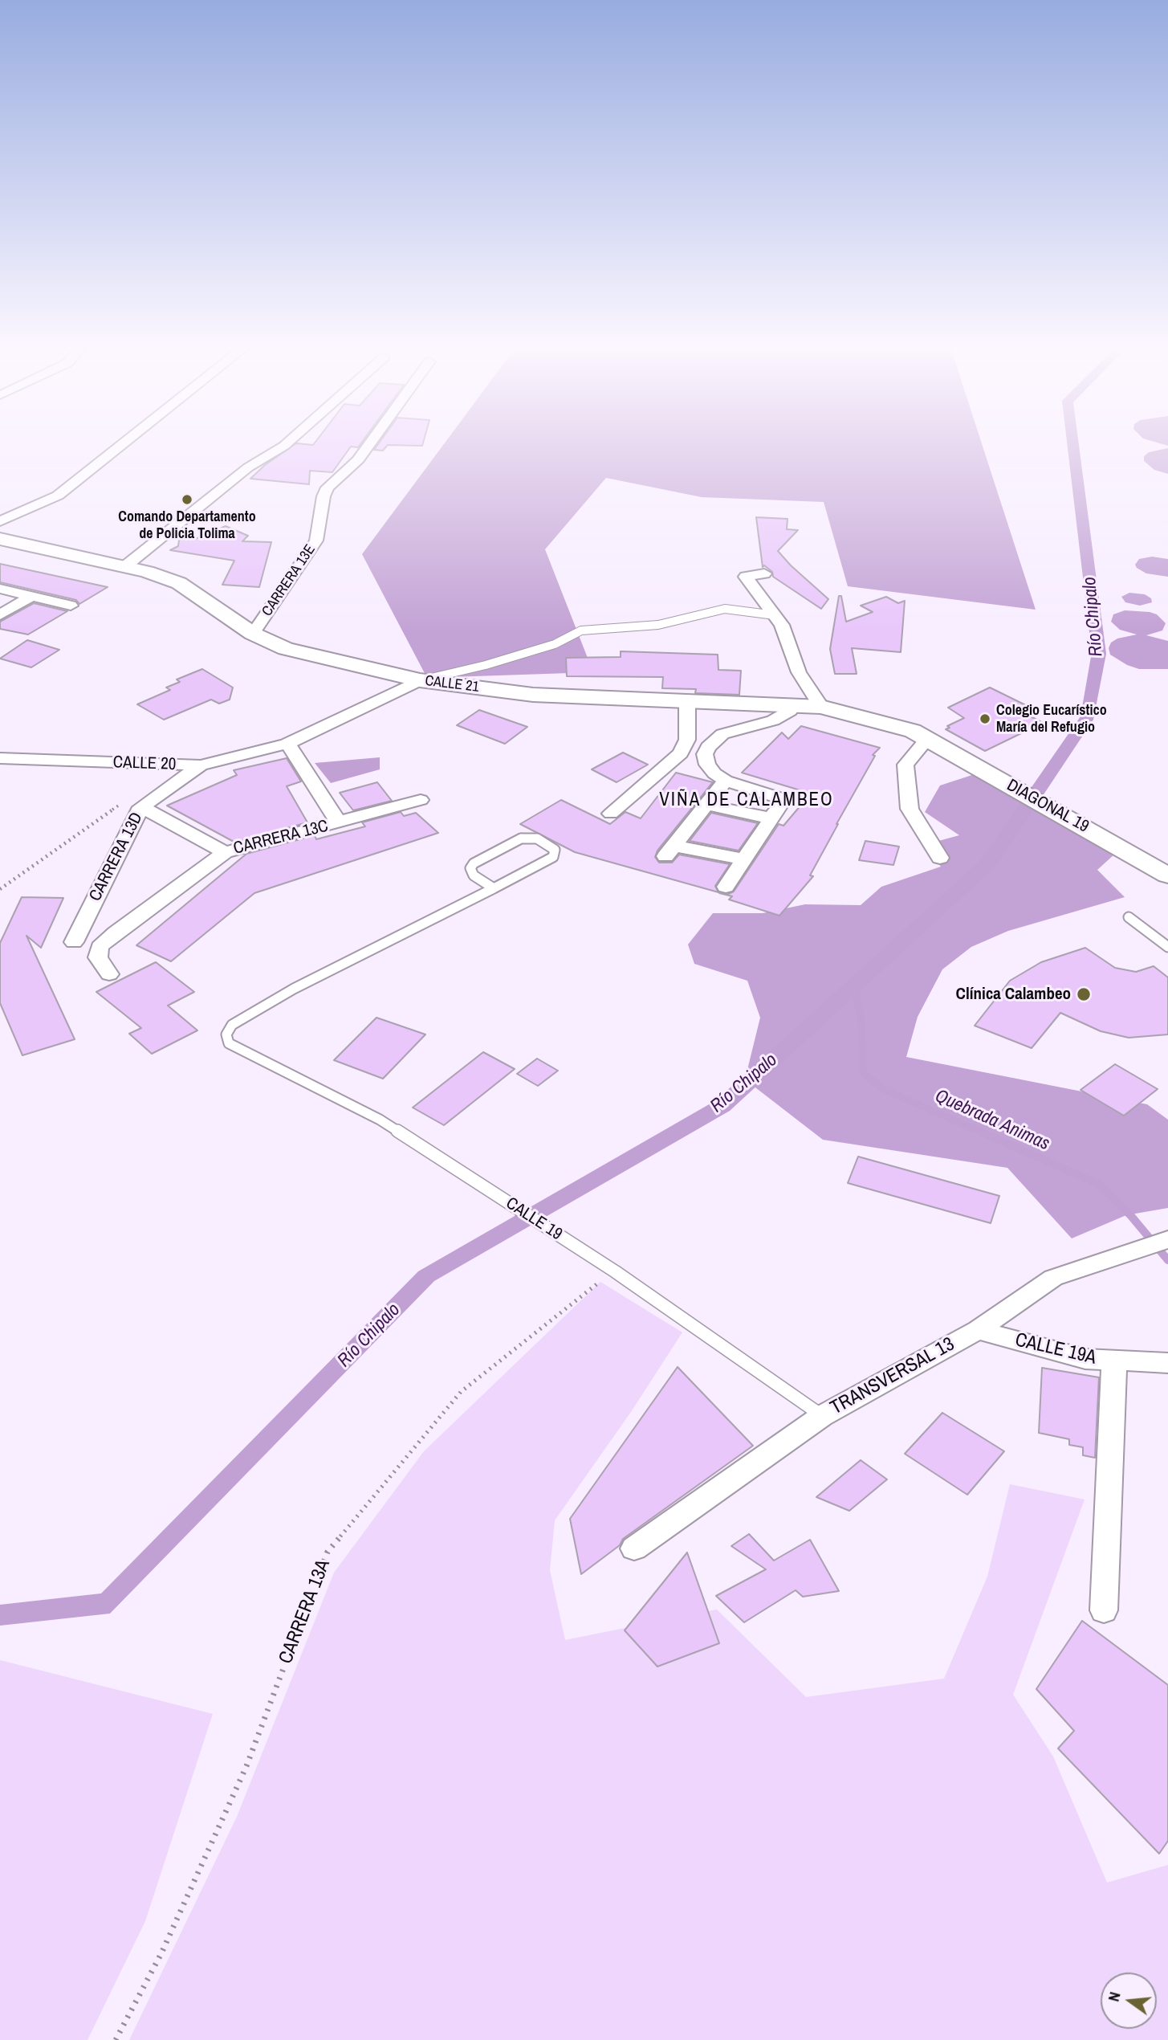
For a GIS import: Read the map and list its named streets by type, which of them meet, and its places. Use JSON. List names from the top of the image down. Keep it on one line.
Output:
{"streets":{"street":["CARRERA 13E","CALLE 21","CALLE 20","DIAGONAL 19","CARRERA 13C","CARRERA 13D","CALLE 19A","TRANSVERSAL 13"],"lane":["CALLE 19"],"path":["CARRERA 13A"]},"crossings":[["CARRERA 13E","CALLE 21"],["CALLE 21","DIAGONAL 19"],["CALLE 20","CARRERA 13D"],["CALLE 19","TRANSVERSAL 13"],["CALLE 19","CARRERA 13A"],["CALLE 19A","TRANSVERSAL 13"]],"districts":["VIÑA DE CALAMBEO"],"water":["Río Chipalo","Quebrada Animas"],"places":["Comando Departamento de Policia Tolima","Colegio Eucarístico María del Refugio","Clínica Calambeo"],"north":"left"}
